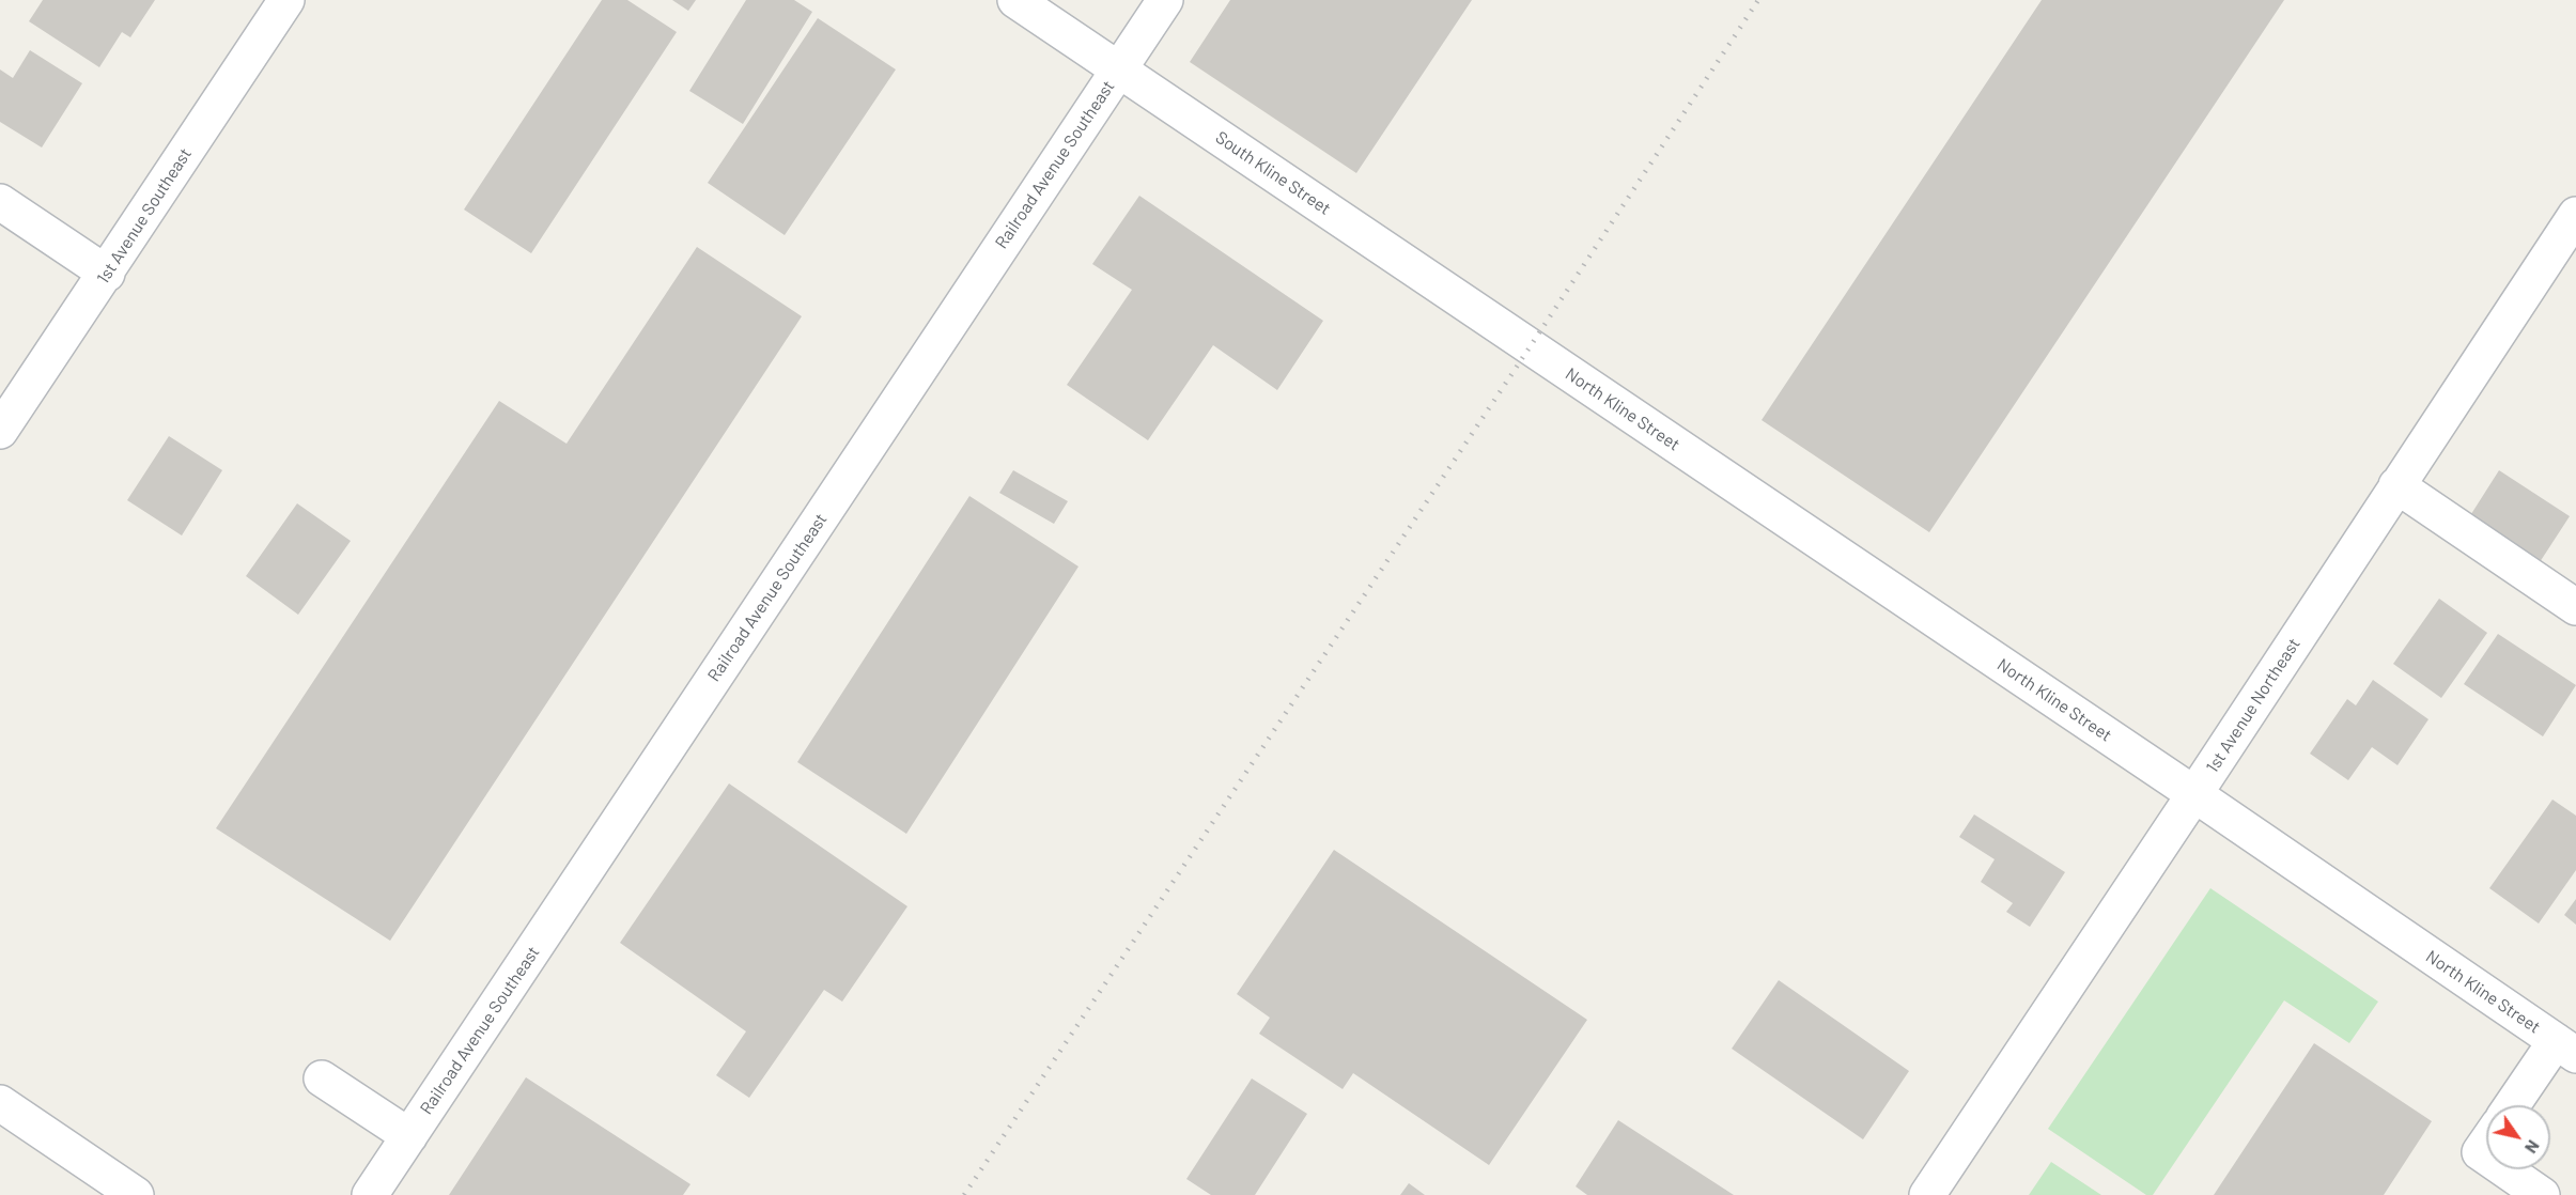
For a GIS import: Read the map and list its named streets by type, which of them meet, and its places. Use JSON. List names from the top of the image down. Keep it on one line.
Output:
{"streets":{"street":["Railroad Avenue Southeast","South Kline Street","1st Avenue Southeast","North Kline Street","1st Avenue Northeast"]},"crossings":[["Railroad Avenue Southeast","South Kline Street"],["South Kline Street","North Kline Street"],["North Kline Street","1st Avenue Northeast"]],"north":"bottom right"}
